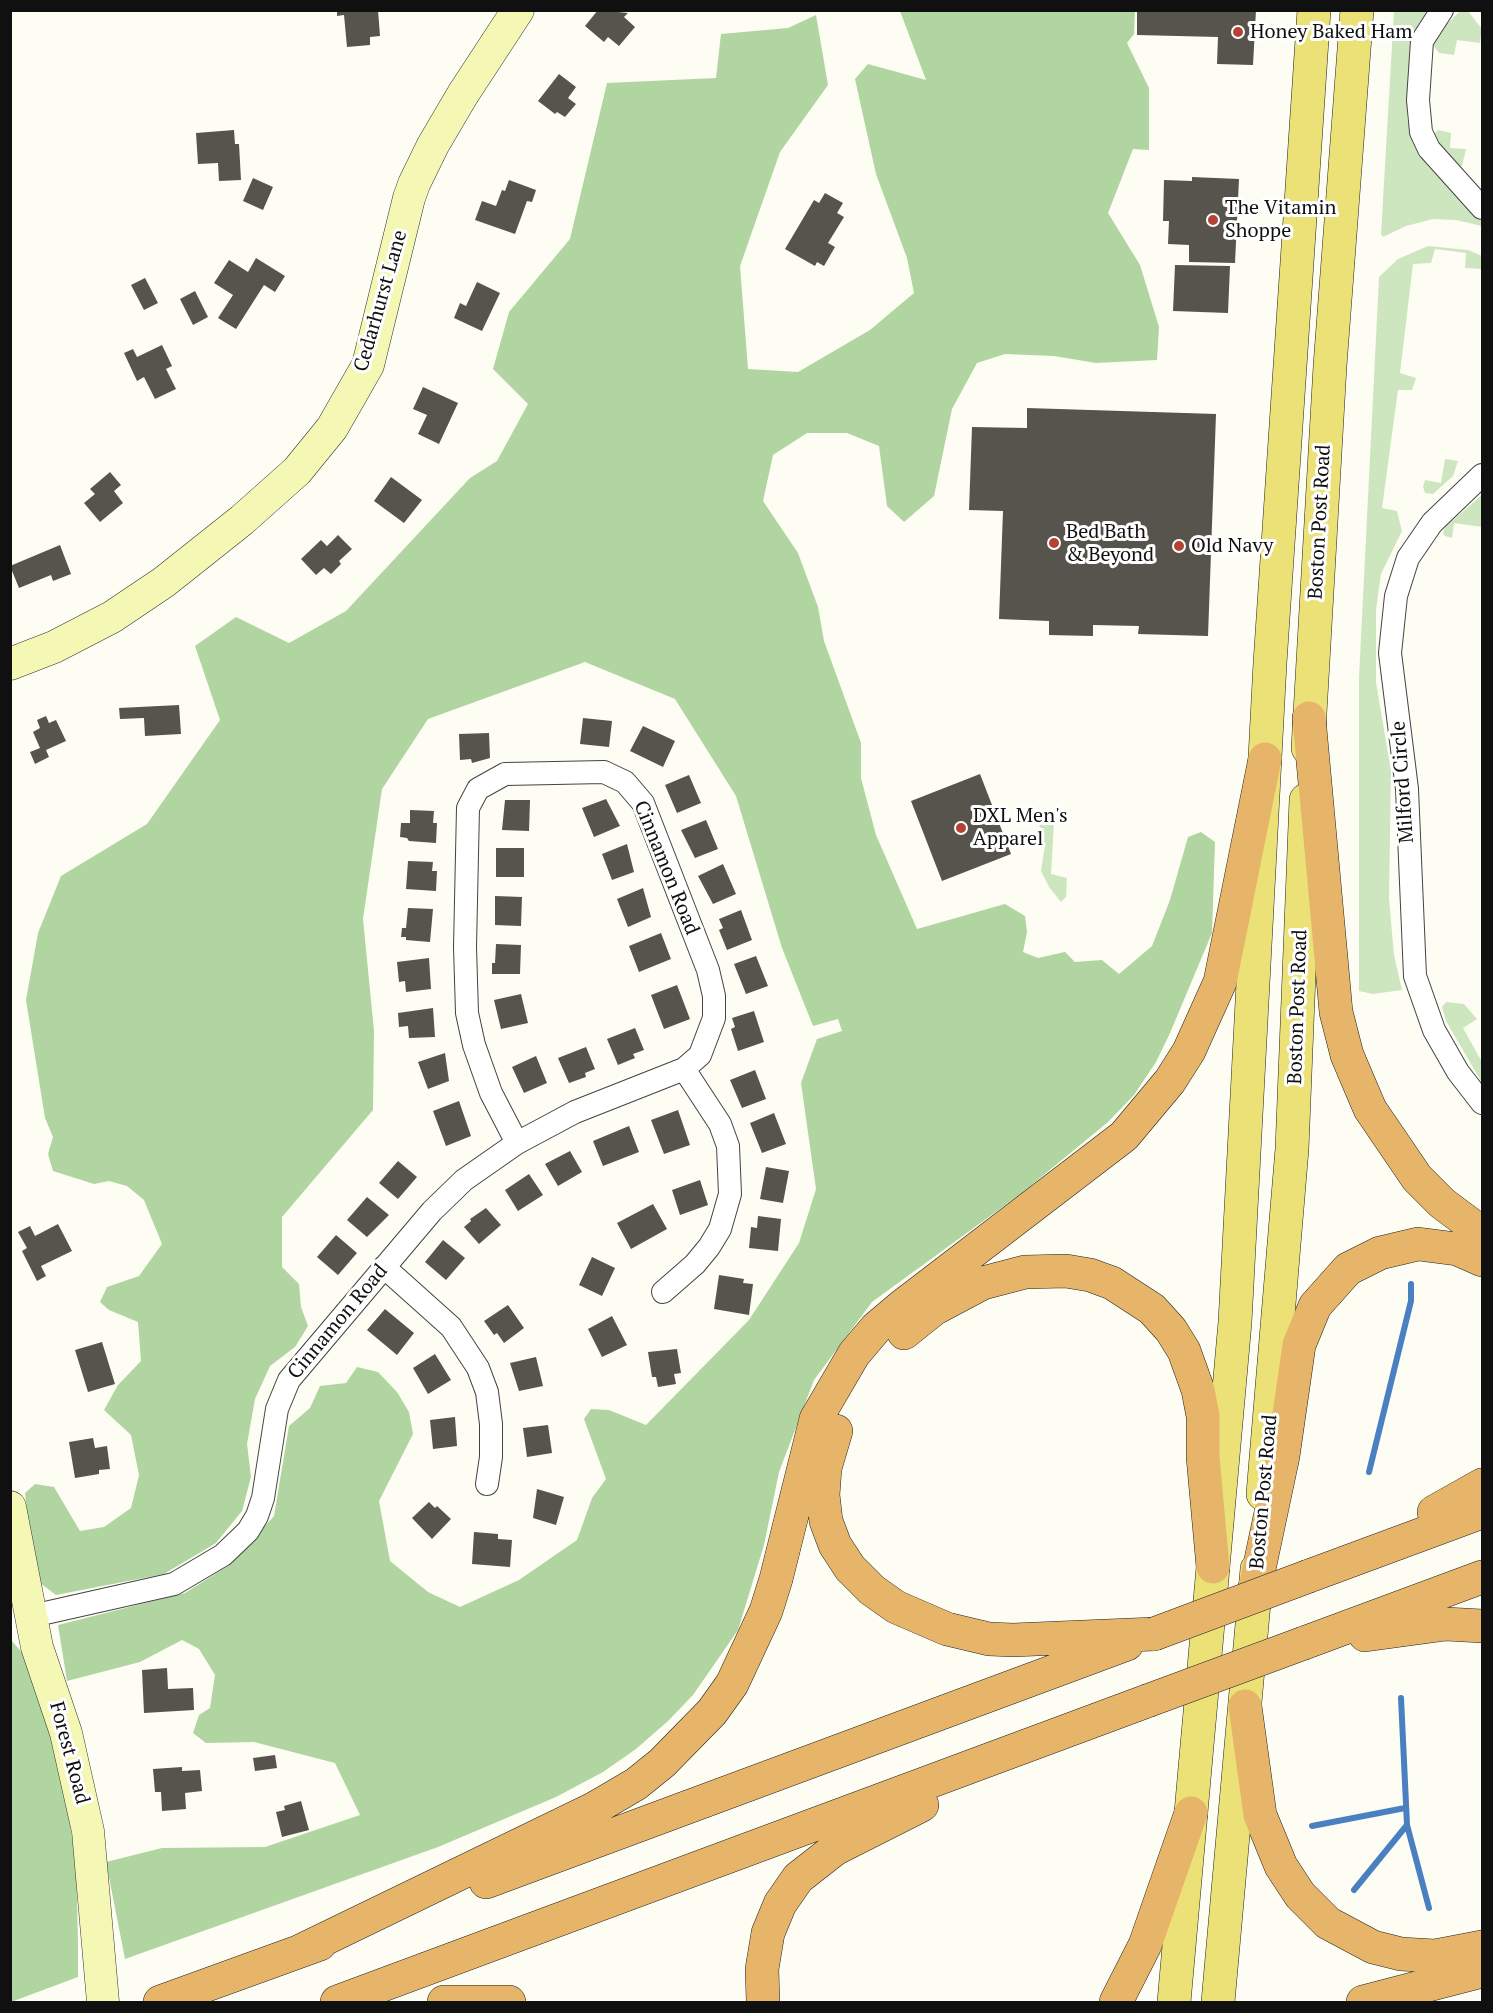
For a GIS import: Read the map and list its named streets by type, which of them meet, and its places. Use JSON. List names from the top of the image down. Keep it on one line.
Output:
{"streets":{"main road":["Boston Post Road"],"street":["Cedarhurst Lane","Milford Circle","Cinnamon Road","Forest Road"]},"crossings":[["Cinnamon Road","Forest Road"]],"places":["Honey Baked Ham","The Vitamin Shoppe","Bed Bath & Beyond","Old Navy","DXL Men's Apparel"]}
